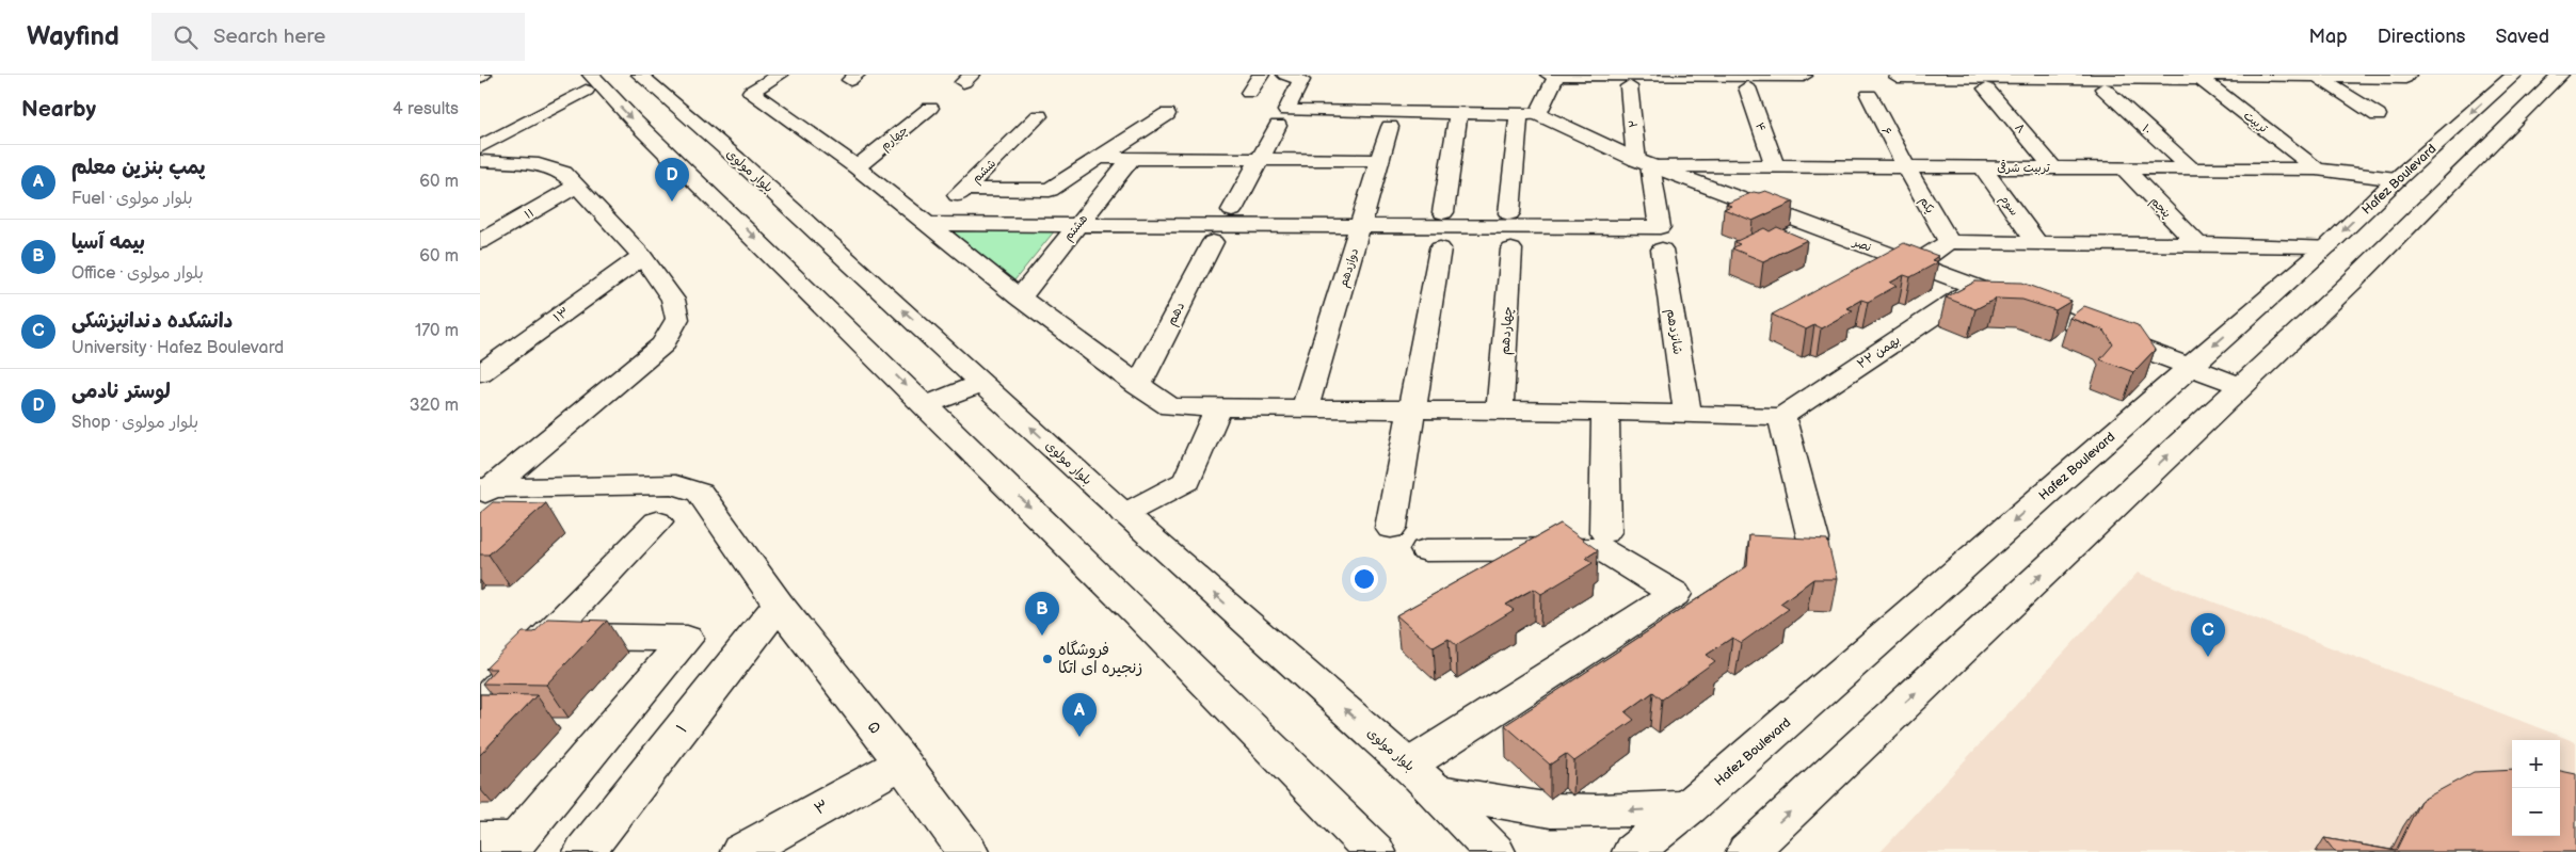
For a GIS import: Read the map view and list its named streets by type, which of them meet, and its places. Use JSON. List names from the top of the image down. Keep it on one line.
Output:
{"streets":{"street":["تربیت","۲","۴","۸","۱۰","۶","چهارم","تربیت شرقی","بلوار مولوی","ششم","Hafez Boulevard","یکم","سوم","پنجم","۱۱","هشتم","نصر","دوازدهم","دهم","۱۳","چهاردهم","شانزدهم","۲۲ بهمن","۵","۱","۳"]},"crossings":[["تربیت","تربیت شرقی"],["۲","تربیت شرقی"],["۲","نصر"],["۲","دوازدهم"],["۴","تربیت شرقی"],["۸","تربیت شرقی"],["۱۰","تربیت شرقی"],["۶","تربیت شرقی"],["۶","یکم"],["تربیت شرقی","Hafez Boulevard"],["تربیت شرقی","یکم"],["تربیت شرقی","سوم"],["تربیت شرقی","پنجم"],["تربیت شرقی","نصر"],["Hafez Boulevard","نصر"],["نصر","۲۲ بهمن"],["۵","۱"],["۵","۳"]],"places":["فروشگاه زنجیره ای اتکا"],"page":{"header":"Wayfind","search":"Search here","nav":["Map","Directions","Saved"],"heading":["Nearby","4 results"],"list":[{"mark":"A","name":"پمپ بنزین معلم","note":"Fuel · بلوار مولوی","value":"60 m"},{"mark":"B","name":"بیمه آسیا","note":"Office · بلوار مولوی","value":"60 m"},{"mark":"C","name":"دانشکده دندانپزشکی","note":"University · Hafez Boulevard","value":"170 m"},{"mark":"D","name":"لوستر نادمی","note":"Shop · بلوار مولوی","value":"320 m"}],"pins":["D","B","C","A"],"map_buttons":["+","−"]}}
